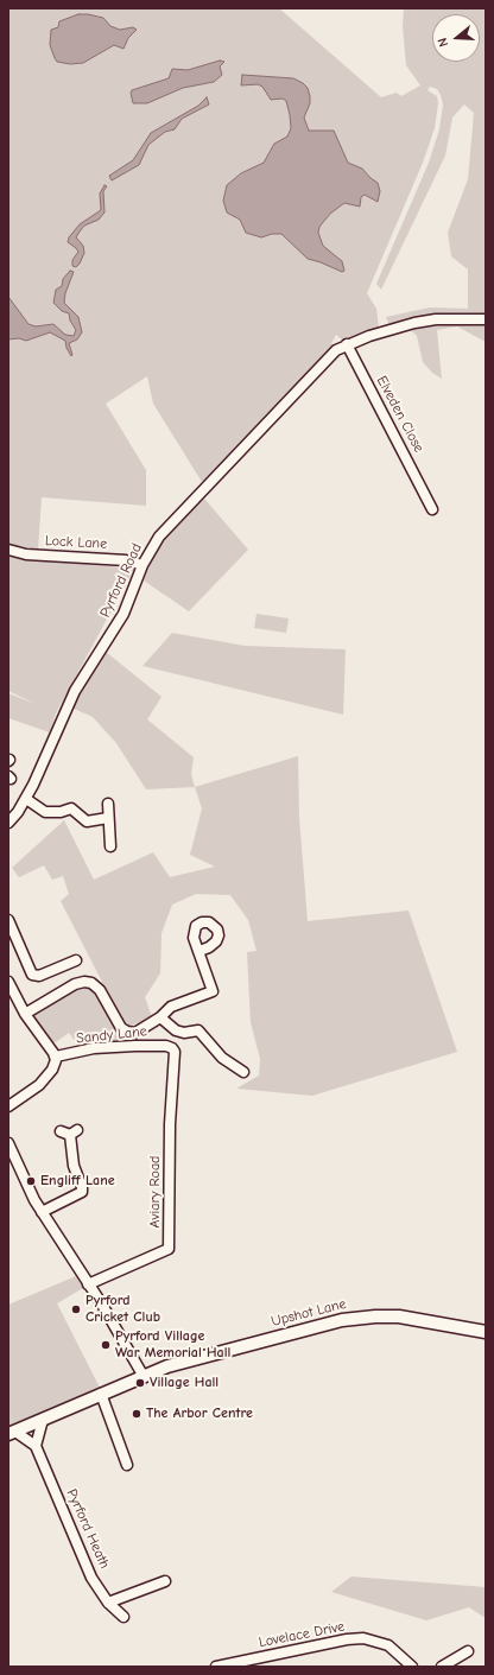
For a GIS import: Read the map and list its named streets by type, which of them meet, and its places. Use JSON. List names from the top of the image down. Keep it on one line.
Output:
{"streets":{"main road":["Upshot Lane"],"street":["Elveden Close","Lock Lane","Pyrford Road","Sandy Lane","Aviary Road","Pyrford Heath","Lovelace Drive"]},"crossings":[["Elveden Close","Pyrford Road"],["Lock Lane","Pyrford Road"],["Sandy Lane","Aviary Road"]],"places":["Engliff Lane","Pyrford Cricket Club","Pyrford Village War Memorial Hall","Village Hall","The Arbor Centre"],"north":"left"}
